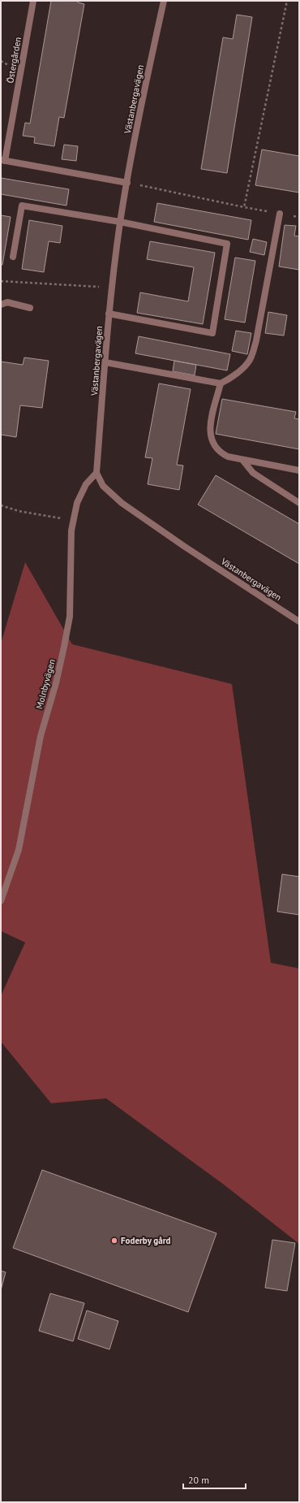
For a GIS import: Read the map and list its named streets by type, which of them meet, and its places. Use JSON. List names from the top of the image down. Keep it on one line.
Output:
{"streets":{"street":["Östergården","Västanbergavägen","Molnbyvägen"]},"crossings":[["Östergården","Västanbergavägen"],["Västanbergavägen","Molnbyvägen"]],"places":["Foderby gård"],"scale_bar":"20 m"}
